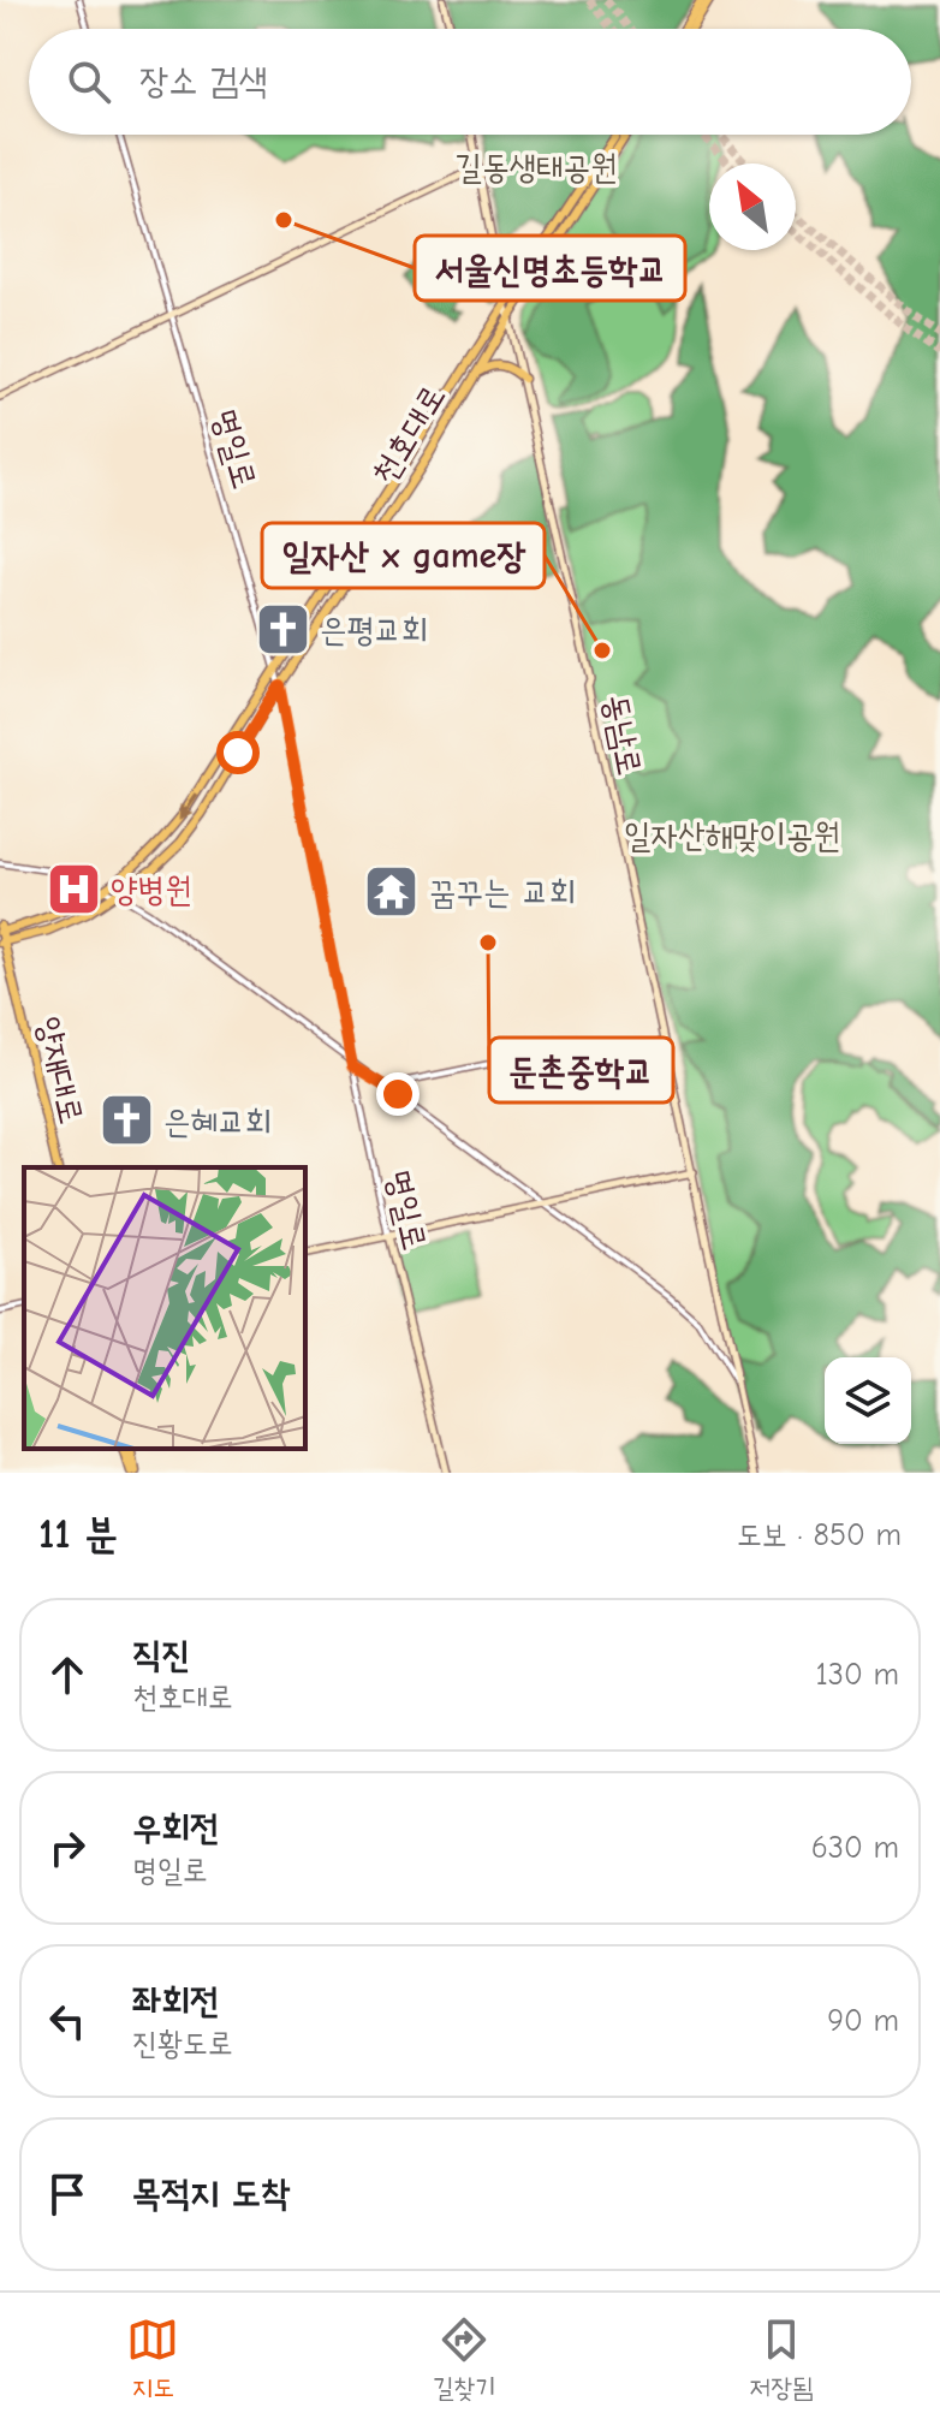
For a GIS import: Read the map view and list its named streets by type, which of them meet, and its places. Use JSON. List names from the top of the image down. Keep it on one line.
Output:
{"streets":{"main road":["천호대로","명일로","동남로","양재대로"]},"crossings":[["천호대로","명일로"],["천호대로","동남로"],["천호대로","양재대로"]],"parks":["길동생태공원","일자산해맞이공원"],"places":{"other":["서울신명초등학교","일자산 x game장","둔촌중학교"],"church":["은평교회","은혜교회"],"hospital":["양병원"],"temple":["꿈꾸는 교회"]},"north":"top left","page":{"search":"장소 검색","heading":["11 분","도보 · 850 m"],"list":[["직진","천호대로","130 m"],["우회전","명일로","630 m"],["좌회전","진황도로","90 m"],"목적지 도착"],"nav":["지도","길찾기","저장됨"]}}
